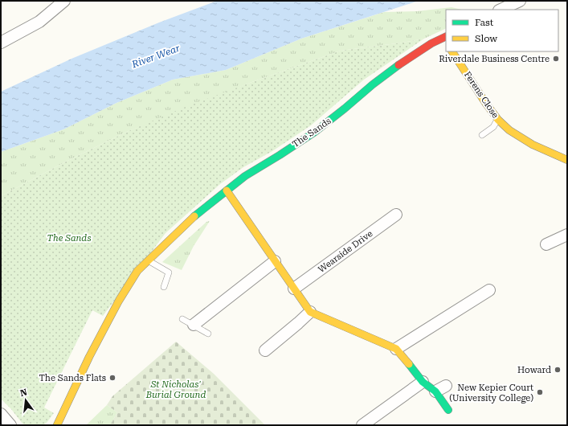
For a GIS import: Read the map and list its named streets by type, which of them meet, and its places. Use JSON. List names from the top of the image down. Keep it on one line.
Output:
{"streets":{"street":["Ferens Close","The Sands","Wearside Drive"]},"water":["River Wear"],"parks":["The Sands","St Nicholas' Burial Ground"],"places":["Riverdale Business Centre","Howard","The Sands Flats","New Kepier Court (University College)"],"legend":["Fast","Slow"],"north":"top"}
